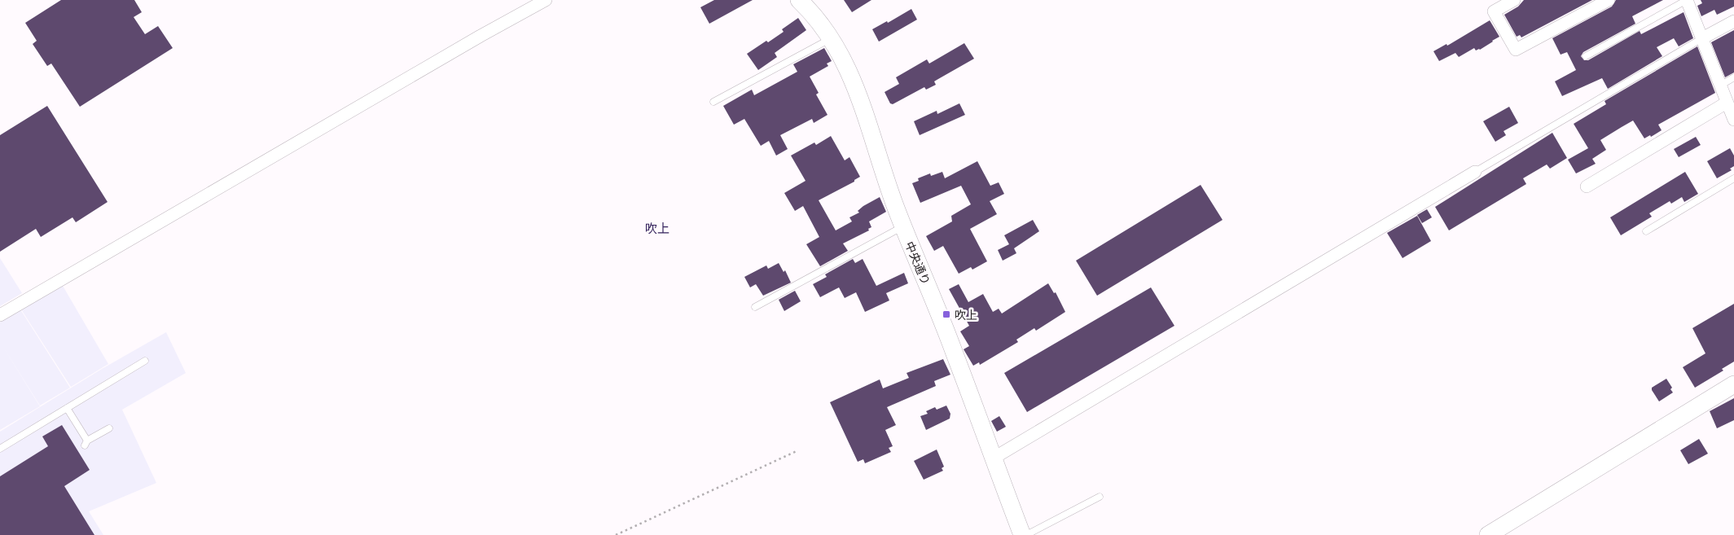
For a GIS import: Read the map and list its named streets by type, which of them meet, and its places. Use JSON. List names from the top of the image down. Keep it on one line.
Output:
{"streets":{"street":["中央通り"]},"districts":["吹上"],"places":{"transit":["吹上"]}}
